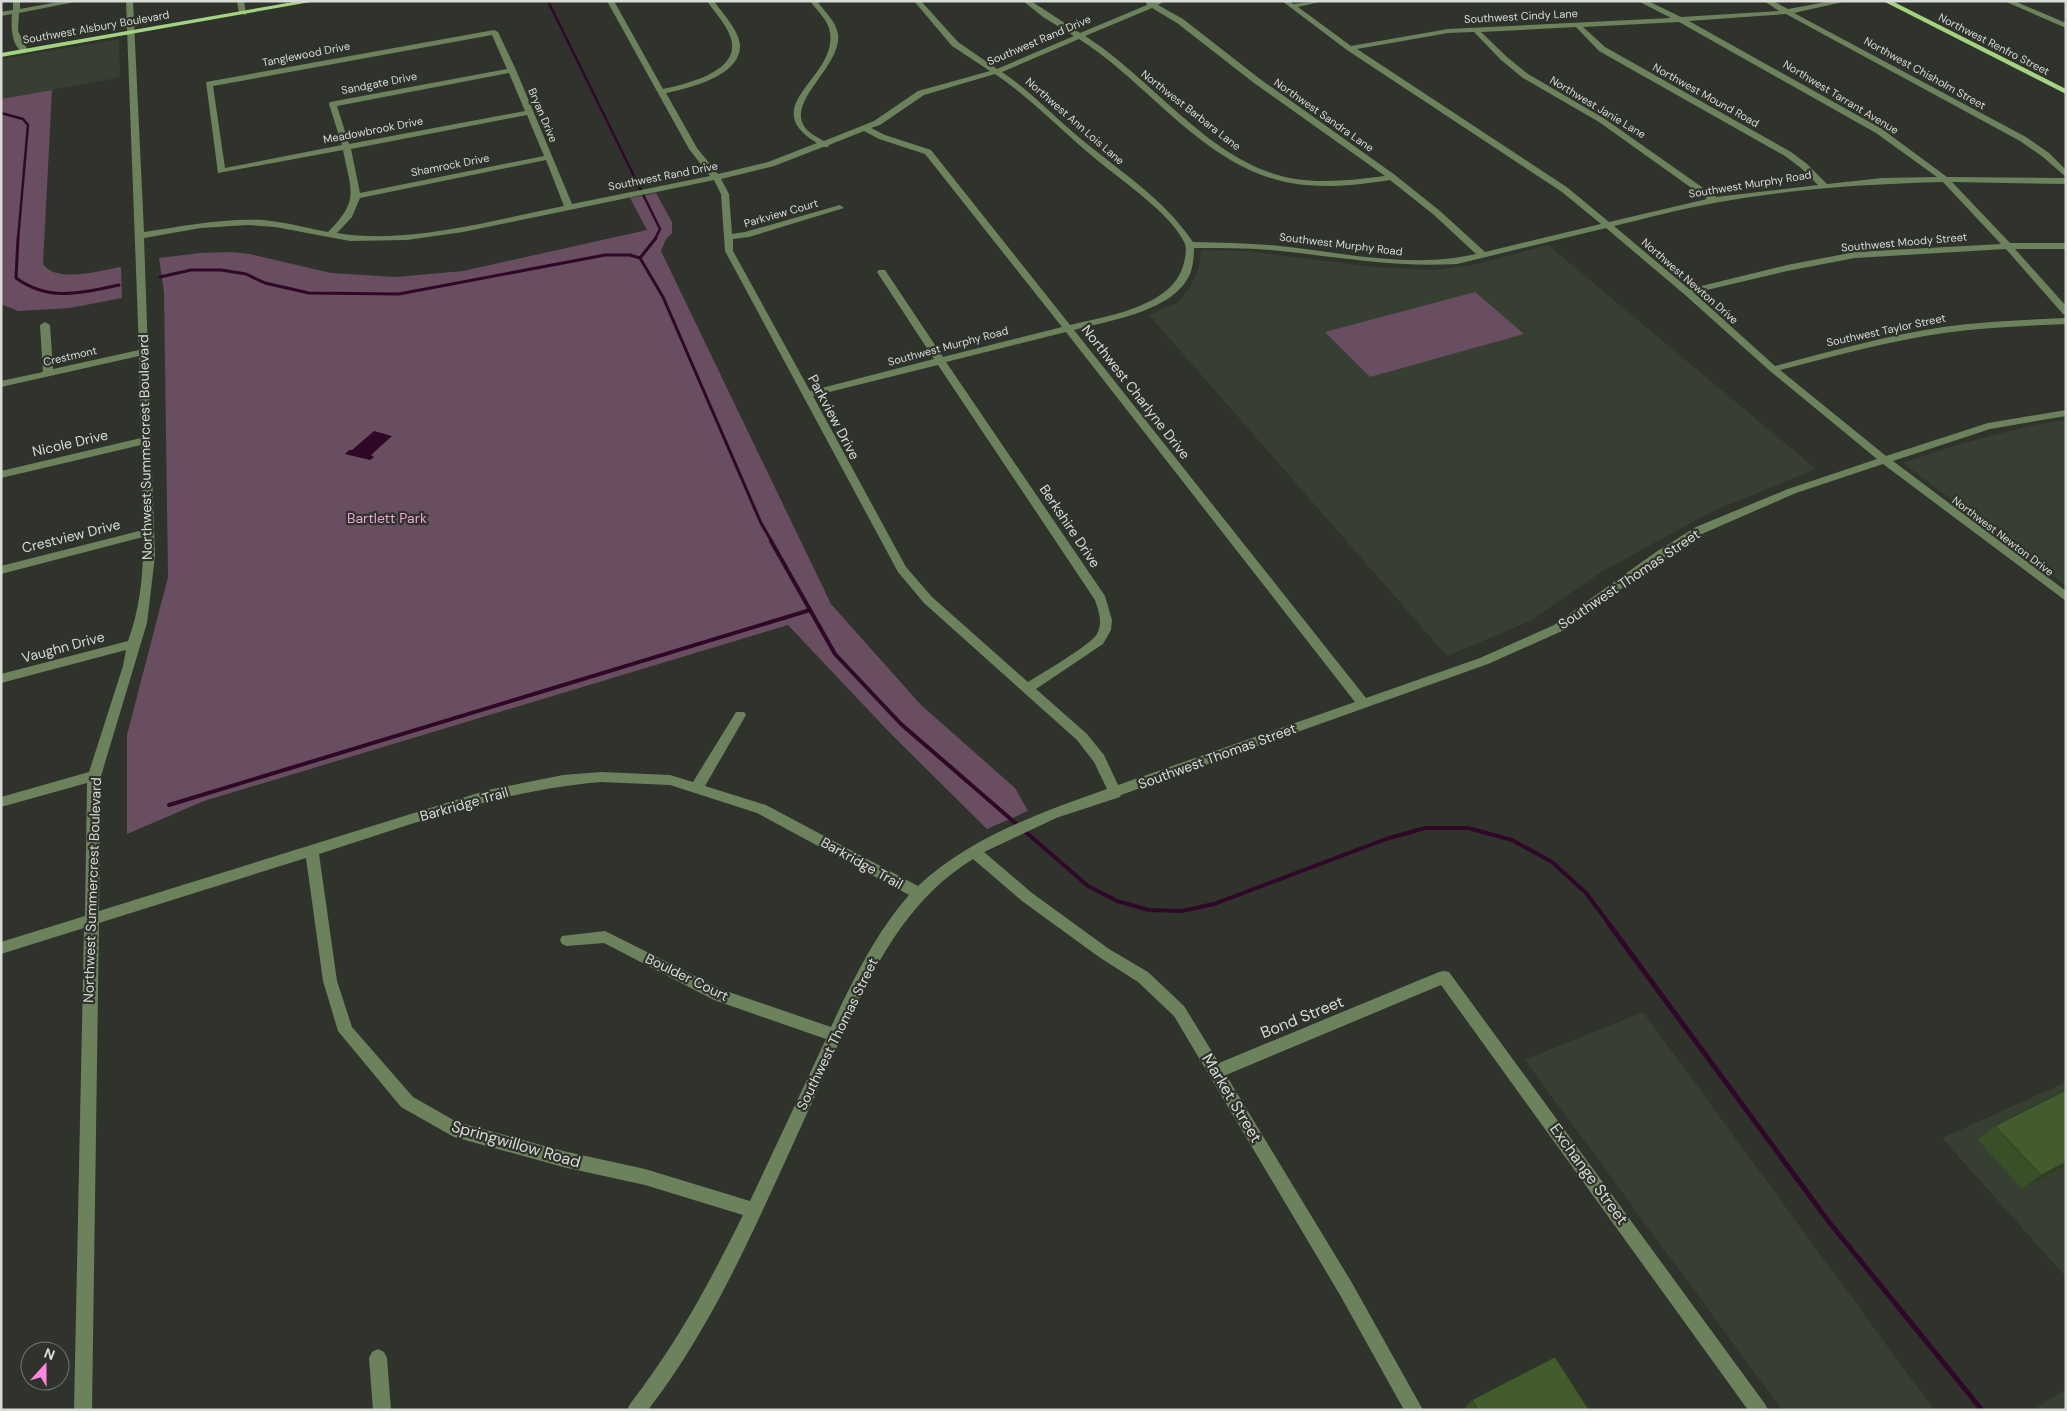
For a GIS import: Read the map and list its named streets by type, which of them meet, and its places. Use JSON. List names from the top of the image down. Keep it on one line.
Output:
{"streets":{"main road":["Southwest Alsbury Boulevard","Northwest Renfro Street"],"street":["Southwest Cindy Lane","Southwest Rand Drive","Tanglewood Drive","Northwest Chisholm Street","Sandgate Drive","Northwest Mound Road","Northwest Tarrant Avenue","Northwest Janie Lane","Northwest Barbara Lane","Bryan Drive","Northwest Sandra Lane","Northwest Ann Lois Lane","Meadowbrook Drive","Shamrock Drive","Southwest Murphy Road","Parkview Court","Southwest Moody Street","Northwest Newton Drive","Southwest Taylor Street","Crestmont","Northwest Charlyne Drive","Parkview Drive","Nicole Drive","Northwest Summercrest Boulevard","Berkshire Drive","Crestview Drive","Southwest Thomas Street","Vaughn Drive","Barkridge Trail","Boulder Court","Bond Street","Market Street","Springwillow Road","Exchange Street"]},"crossings":[["Southwest Cindy Lane","Northwest Chisholm Street"],["Southwest Cindy Lane","Northwest Mound Road"],["Southwest Cindy Lane","Northwest Tarrant Avenue"],["Southwest Cindy Lane","Northwest Janie Lane"],["Southwest Cindy Lane","Northwest Newton Drive"],["Southwest Alsbury Boulevard","Northwest Summercrest Boulevard"],["Southwest Rand Drive","Northwest Barbara Lane"],["Southwest Rand Drive","Bryan Drive"],["Southwest Rand Drive","Northwest Sandra Lane"],["Southwest Rand Drive","Northwest Ann Lois Lane"],["Southwest Rand Drive","Northwest Charlyne Drive"],["Southwest Rand Drive","Parkview Drive"],["Southwest Rand Drive","Northwest Summercrest Boulevard"],["Tanglewood Drive","Bryan Drive"],["Tanglewood Drive","Meadowbrook Drive"],["Sandgate Drive","Bryan Drive"],["Sandgate Drive","Meadowbrook Drive"],["Sandgate Drive","Shamrock Drive"],["Northwest Mound Road","Southwest Murphy Road"],["Northwest Tarrant Avenue","Southwest Murphy Road"],["Northwest Tarrant Avenue","Southwest Moody Street"],["Northwest Janie Lane","Southwest Murphy Road"],["Northwest Barbara Lane","Northwest Sandra Lane"],["Bryan Drive","Meadowbrook Drive"],["Bryan Drive","Shamrock Drive"],["Northwest Sandra Lane","Southwest Murphy Road"],["Northwest Ann Lois Lane","Southwest Murphy Road"],["Southwest Murphy Road","Northwest Newton Drive"],["Southwest Murphy Road","Northwest Charlyne Drive"],["Southwest Murphy Road","Parkview Drive"],["Southwest Murphy Road","Berkshire Drive"],["Parkview Court","Parkview Drive"],["Southwest Moody Street","Northwest Newton Drive"],["Northwest Newton Drive","Southwest Taylor Street"],["Northwest Newton Drive","Southwest Thomas Street"],["Crestmont","Northwest Summercrest Boulevard"],["Northwest Charlyne Drive","Southwest Thomas Street"],["Parkview Drive","Berkshire Drive"],["Parkview Drive","Southwest Thomas Street"],["Nicole Drive","Northwest Summercrest Boulevard"],["Northwest Summercrest Boulevard","Crestview Drive"],["Northwest Summercrest Boulevard","Vaughn Drive"],["Northwest Summercrest Boulevard","Barkridge Trail"],["Southwest Thomas Street","Barkridge Trail"],["Southwest Thomas Street","Boulder Court"],["Southwest Thomas Street","Market Street"],["Southwest Thomas Street","Springwillow Road"],["Barkridge Trail","Springwillow Road"],["Bond Street","Market Street"],["Bond Street","Exchange Street"]],"parks":["Bartlett Park"],"north":"top"}
